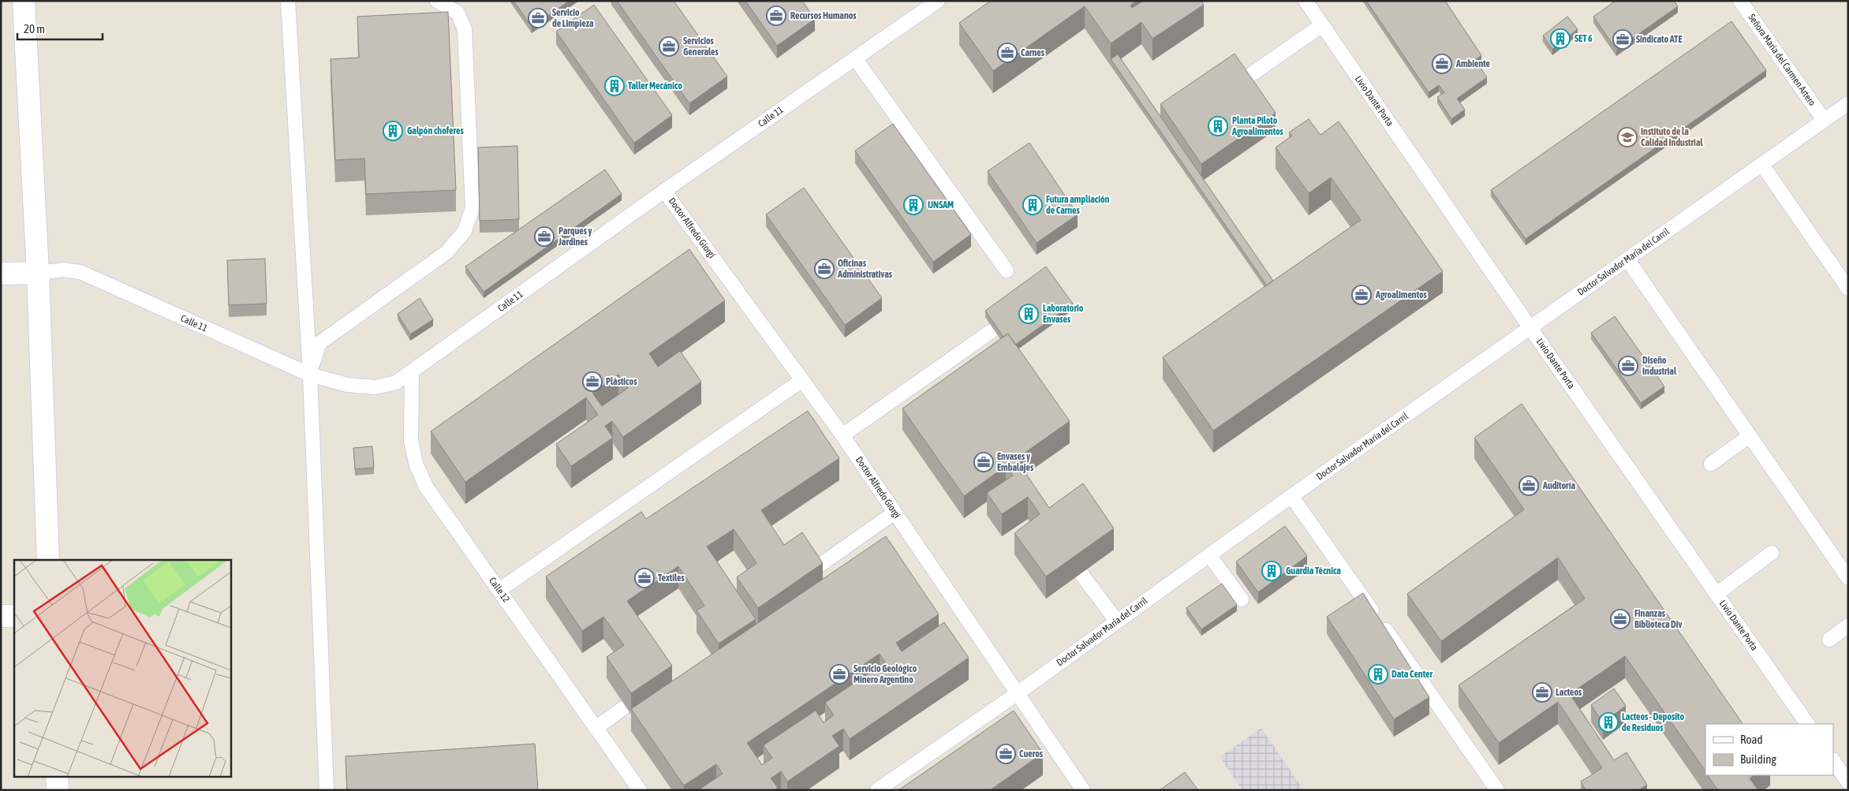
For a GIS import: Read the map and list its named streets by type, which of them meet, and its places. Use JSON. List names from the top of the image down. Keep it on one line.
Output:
{"streets":{"lane":["Señora María del Carmen Artero","Livio Dante Porta","Calle 11","Doctor Alfredo Giorgi","Doctor Salvador María del Carril","Calle 12"]},"crossings":[["Señora María del Carmen Artero","Doctor Salvador María del Carril"],["Livio Dante Porta","Doctor Salvador María del Carril"],["Calle 11","Doctor Alfredo Giorgi"],["Calle 11","Calle 12"],["Doctor Alfredo Giorgi","Doctor Salvador María del Carril"]],"places":{"office":["Recursos Humanos","Servicio de Limpieza","Sindicato ATE","Servicios Generales","Carnes","Ambiente","Parques y Jardines","Oficinas Administrativas","Agroalimentos","Diseño Industrial","Plásticos","Envases y Embalajes","Auditoría","Textiles","Finanzas Biblioteca Div","Servicio Geológico Minero Argentino","Lacteos","Cueros"],"building":["SET 6","Taller Mecánico","Planta Piloto Agroalimentos","Galpón choferes","UNSAM","Futura ampliación de Carnes","Laboratorio Envases","Guardia Técnica","Data Center","Lacteos - Deposito de Residuos"],"school or university":["Instituto de la Calidad Industrial"]},"legend":["Road","Building"],"scale_bar":"20 m"}
